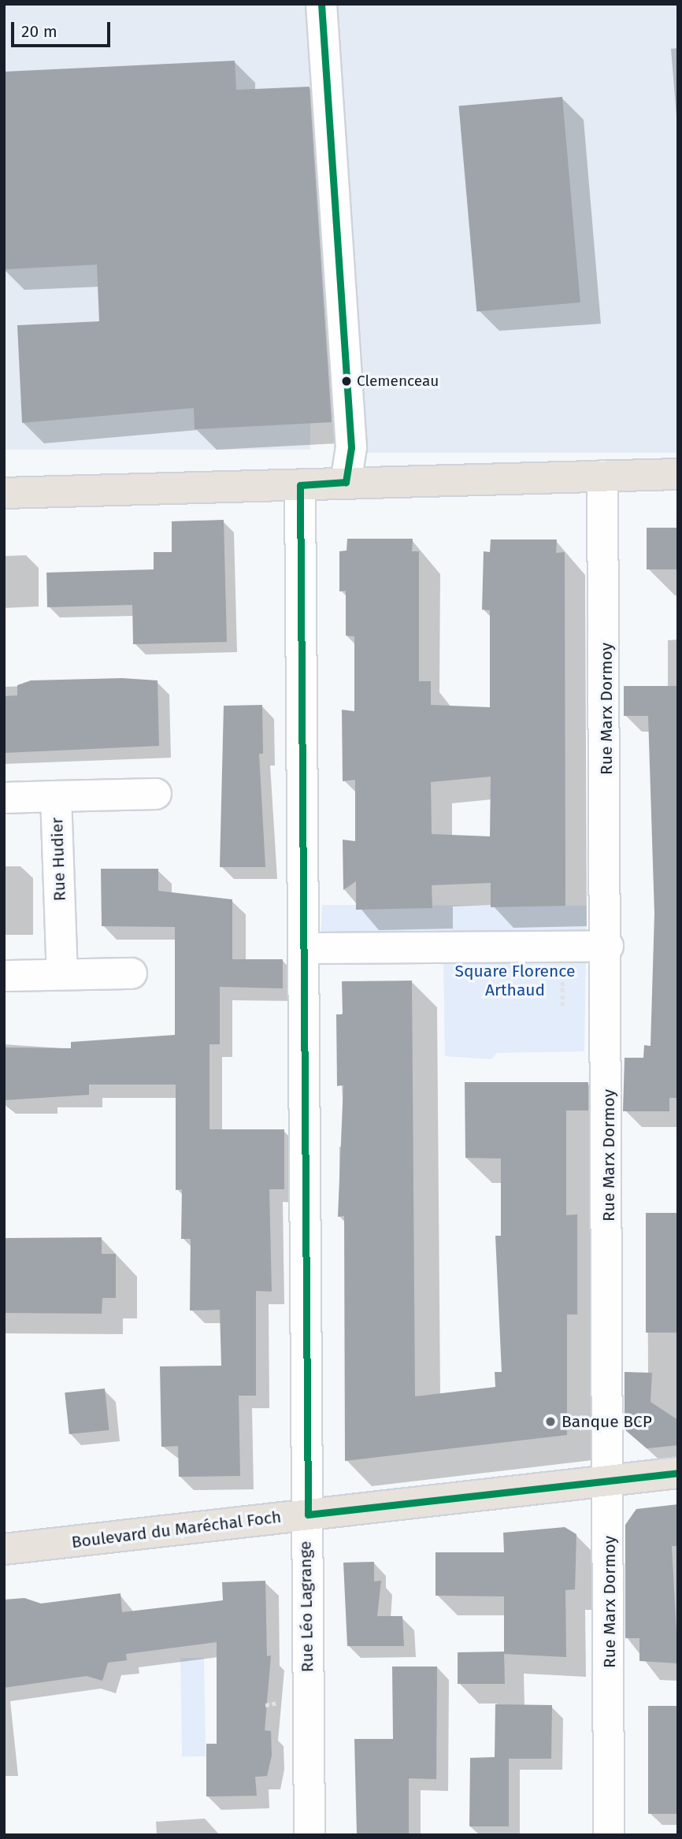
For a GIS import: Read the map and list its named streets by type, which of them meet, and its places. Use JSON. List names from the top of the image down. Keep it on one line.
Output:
{"streets":{"main road":["Boulevard du Maréchal Foch"],"street":["Rue Marx Dormoy","Rue Hudier","Rue Léo Lagrange"]},"crossings":[["Rue Marx Dormoy","Boulevard du Maréchal Foch"],["Boulevard du Maréchal Foch","Rue Léo Lagrange"]],"parks":["Square Florence Arthaud"],"places":["Clemenceau","Banque BCP"],"scale_bar":"20 m"}
